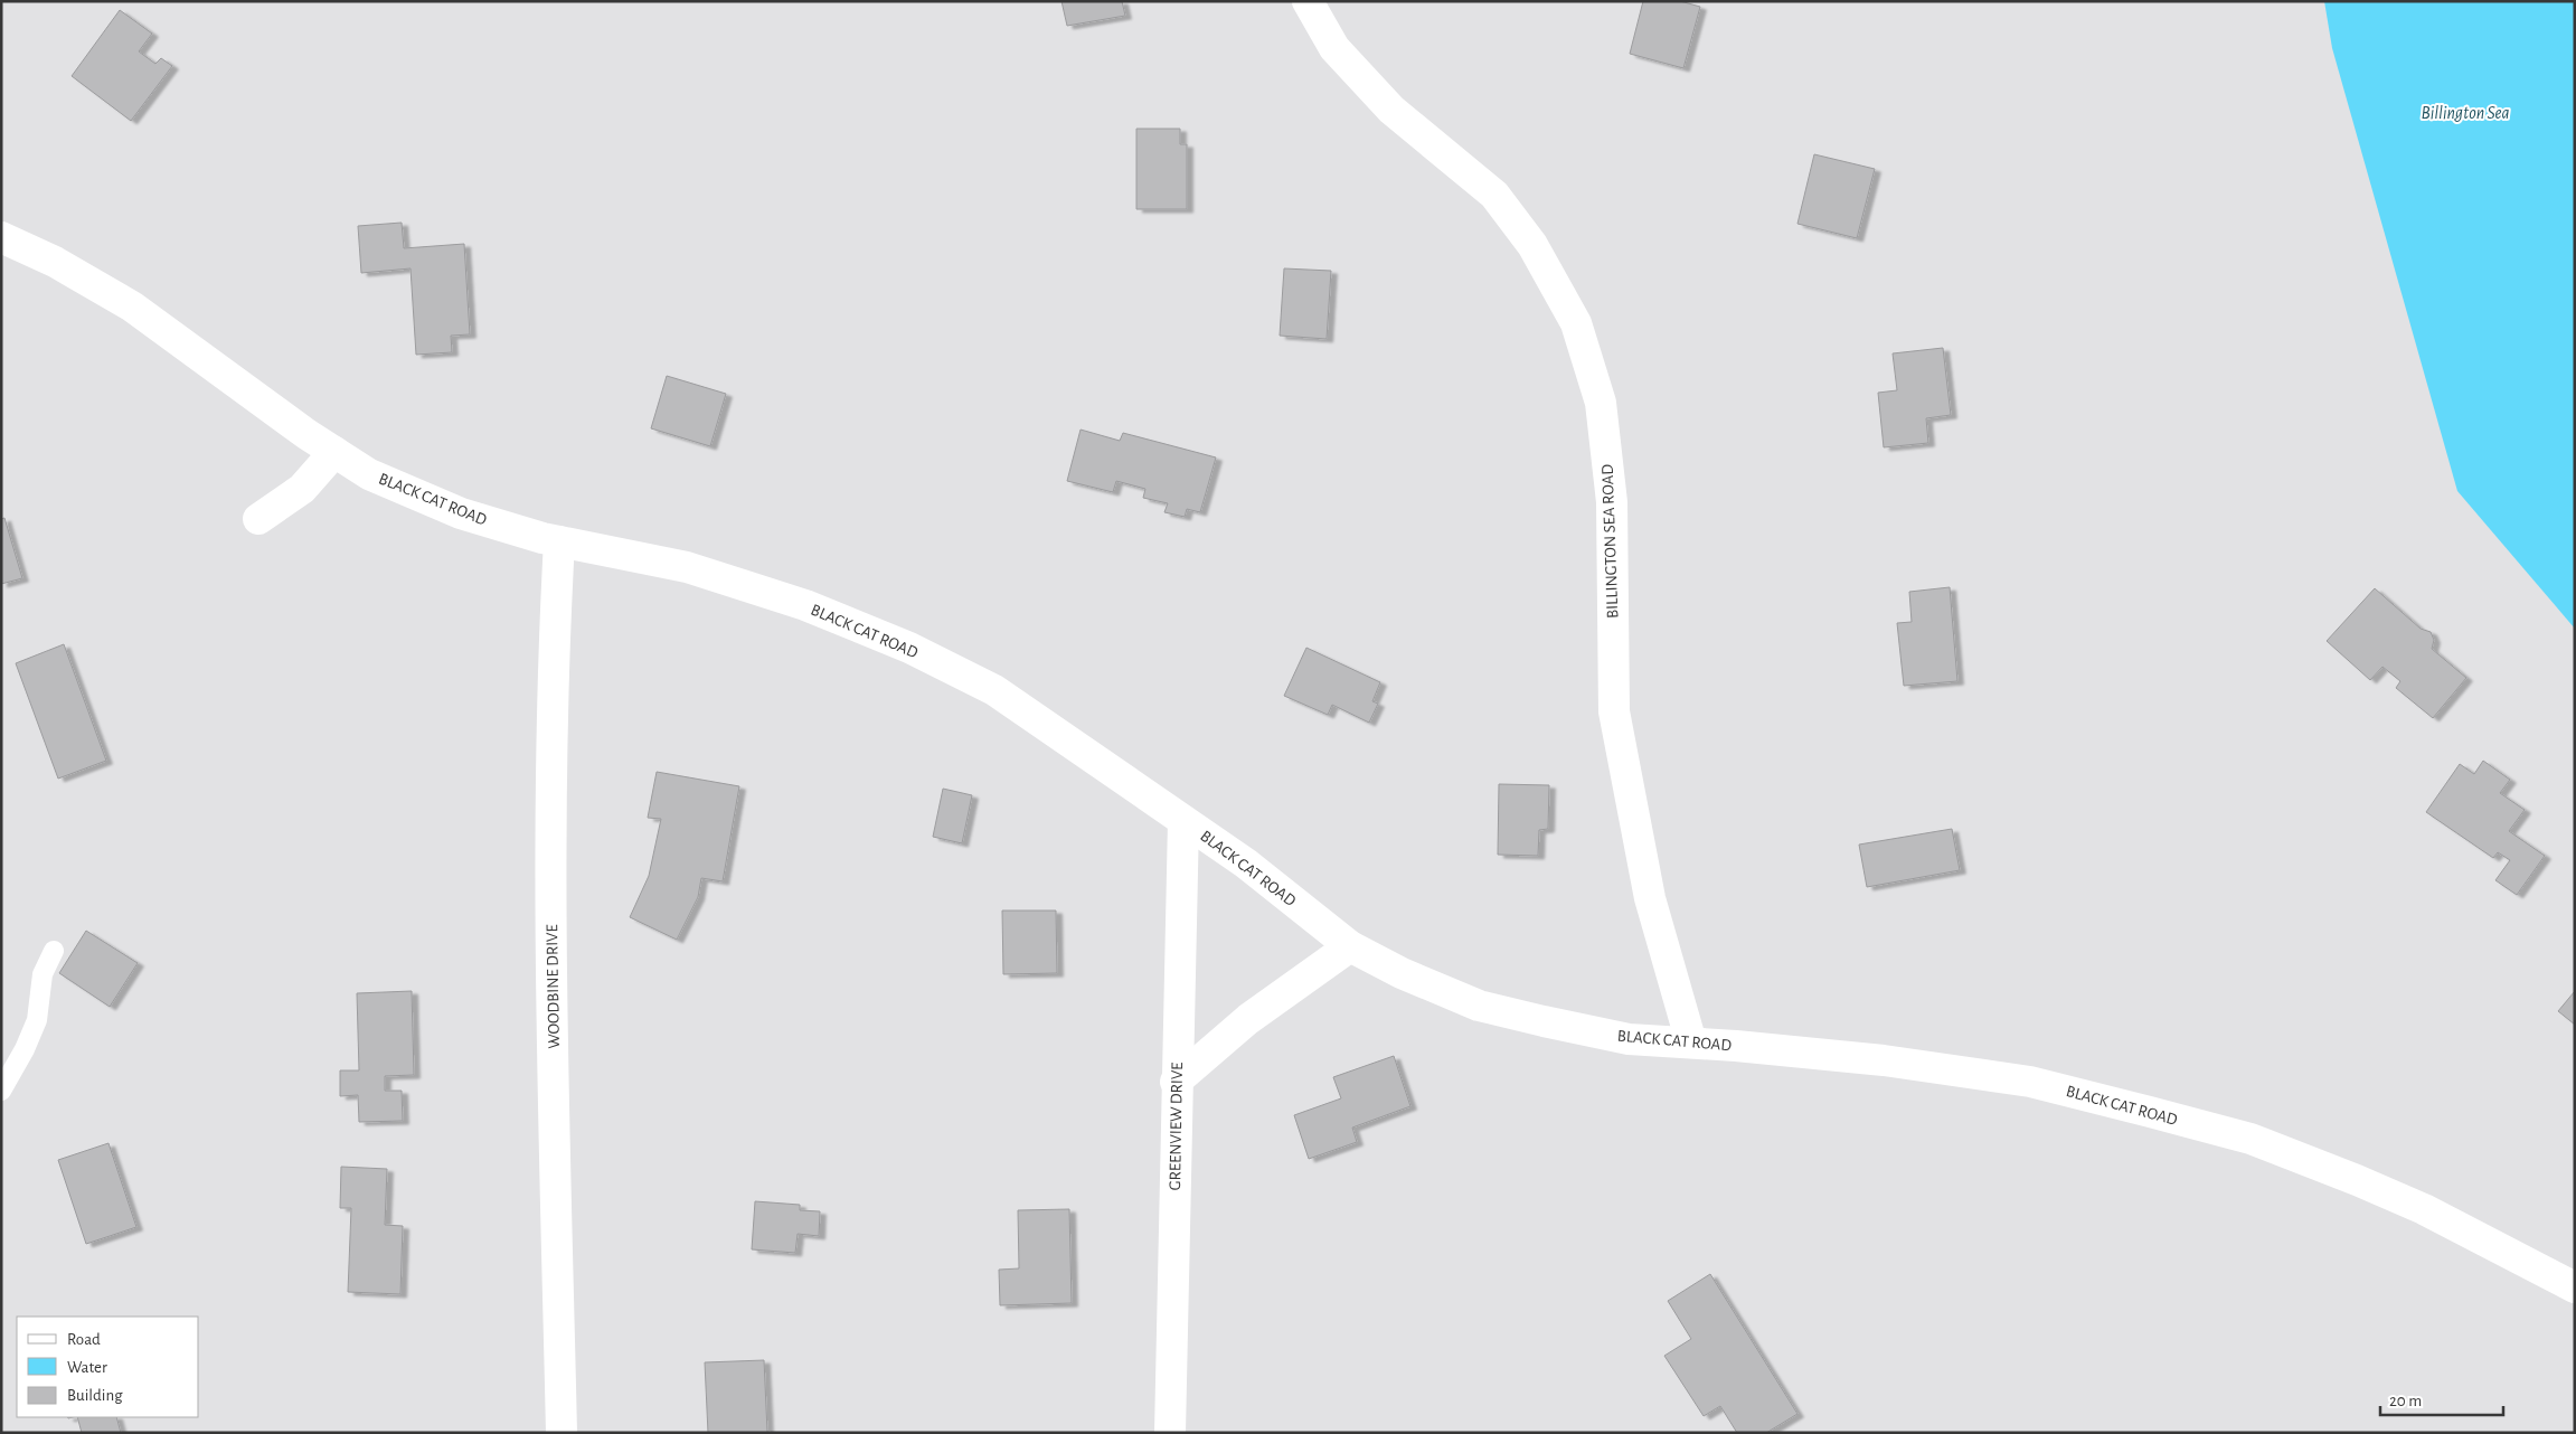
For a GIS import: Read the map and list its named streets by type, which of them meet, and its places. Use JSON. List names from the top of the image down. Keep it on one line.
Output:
{"streets":{"street":["BLACK CAT ROAD","BILLINGTON SEA ROAD","WOODBINE DRIVE","GREENVIEW DRIVE"]},"crossings":[["BLACK CAT ROAD","BILLINGTON SEA ROAD"],["BLACK CAT ROAD","WOODBINE DRIVE"],["BLACK CAT ROAD","GREENVIEW DRIVE"]],"water":["Billington Sea"],"legend":["Road","Water","Building"],"scale_bar":"20 m"}
